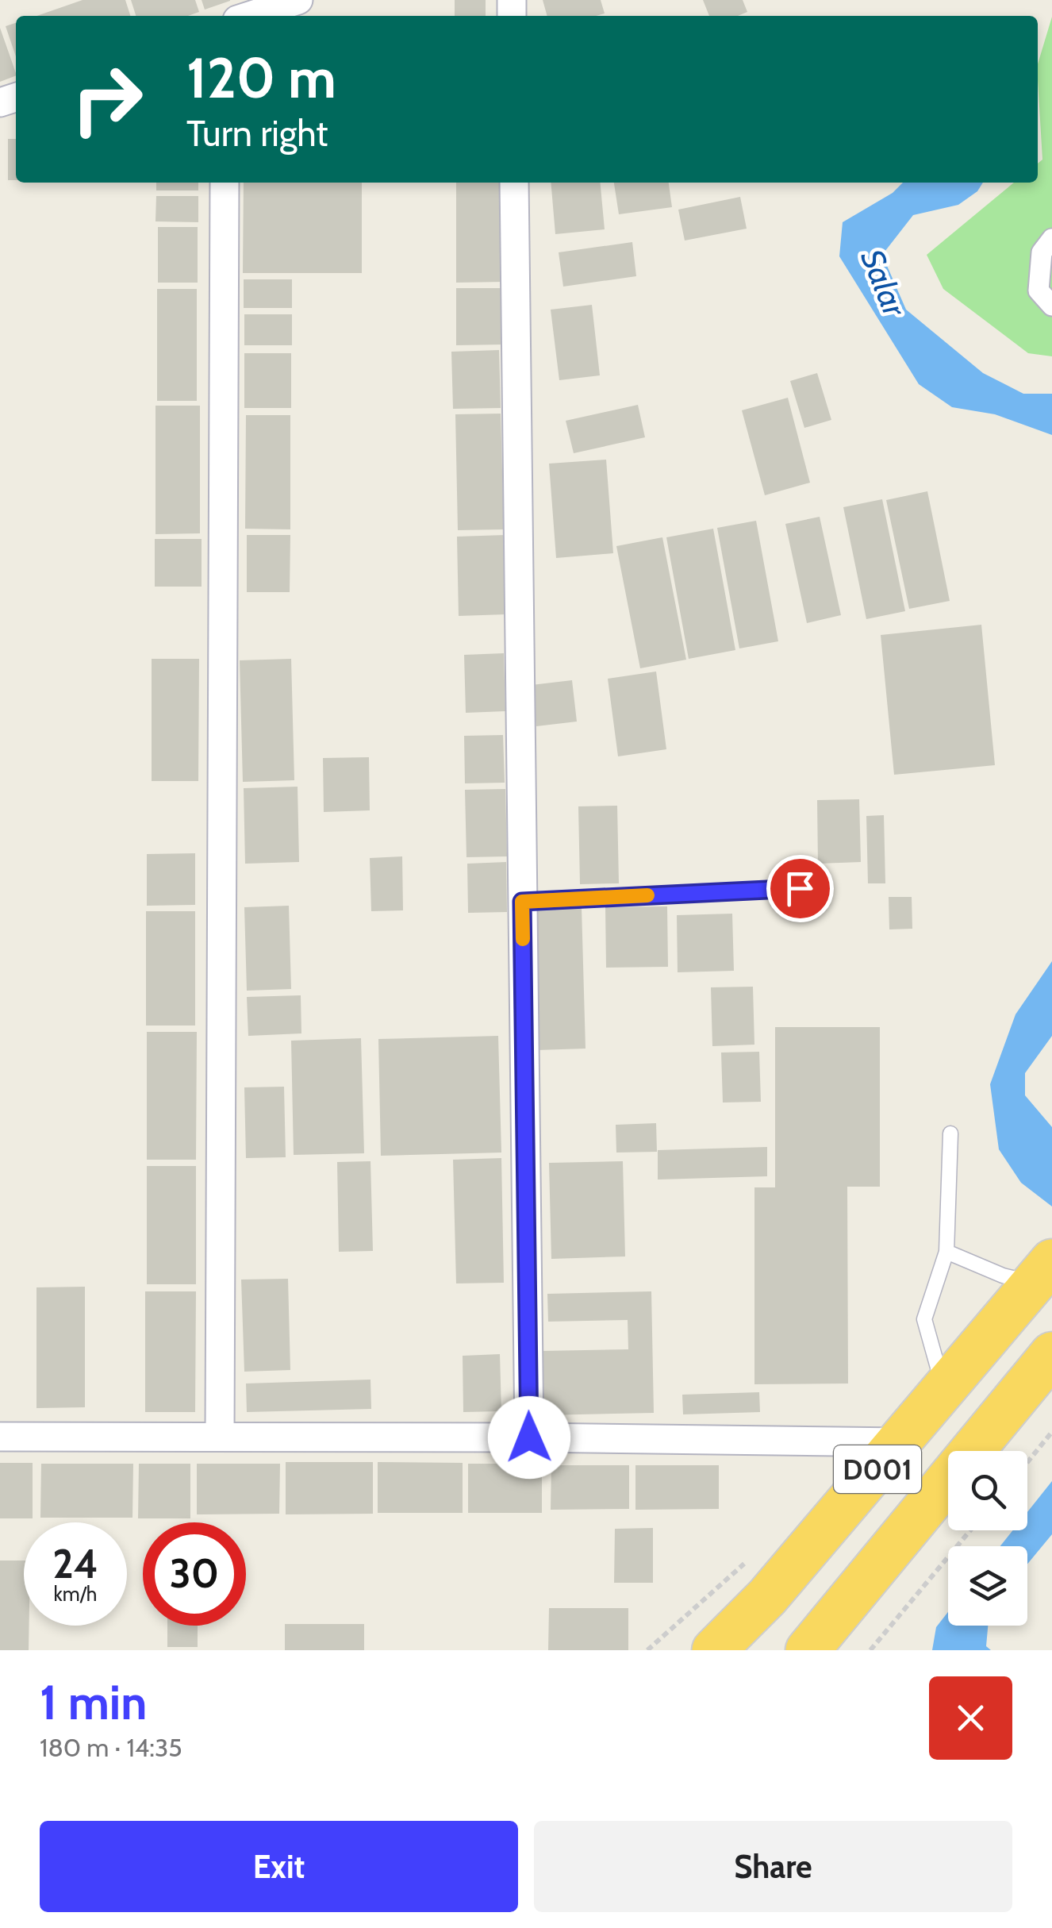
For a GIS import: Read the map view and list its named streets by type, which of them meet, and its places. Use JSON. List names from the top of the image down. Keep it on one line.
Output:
{"streets":{"highway":["D001"]},"water":["Salar"],"page":{"turn":["120 m","Turn right"],"speed":"24 km/h","limit":"30","heading":["1 min","180 m · 14:35"],"buttons":["Exit","Share"]}}
